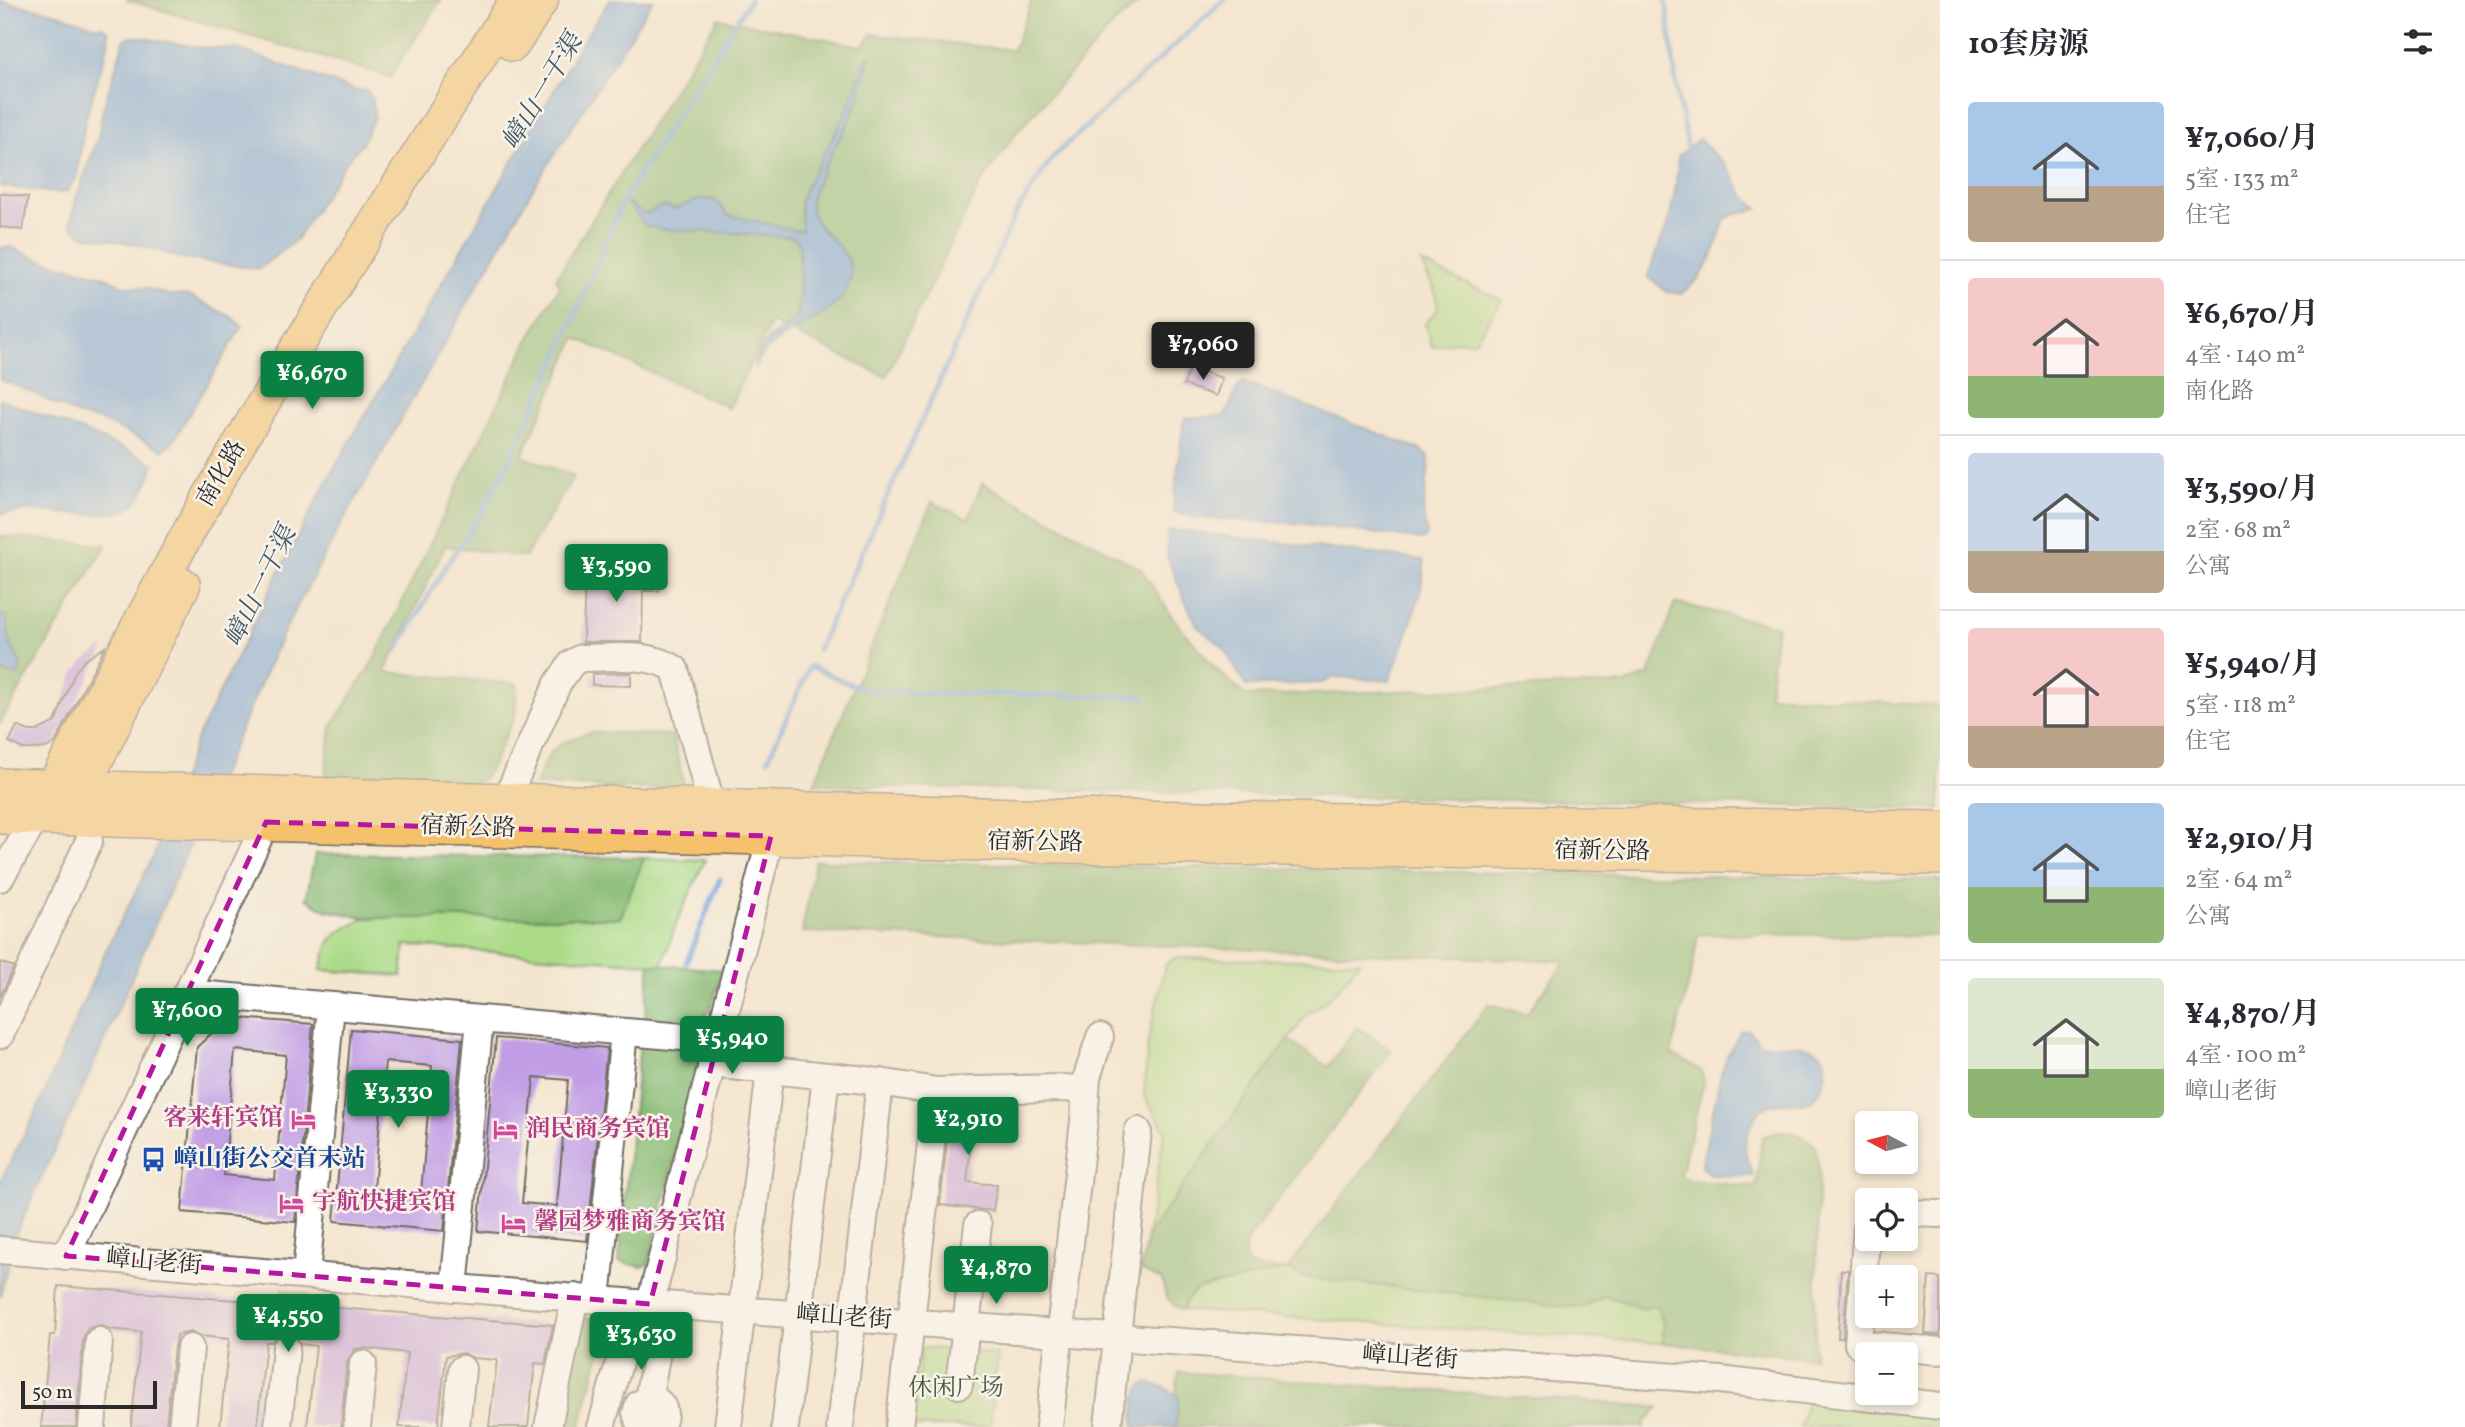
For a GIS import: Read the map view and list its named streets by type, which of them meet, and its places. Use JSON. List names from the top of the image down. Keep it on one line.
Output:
{"streets":{"highway":["宿新公路"],"main road":["南化路"],"street":["嶂山老街"]},"crossings":[["南化路","宿新公路"]],"water":["嶂山一干渠"],"parks":["休闲广场"],"places":{"hotel":["客来轩宾馆","润民商务宾馆","宇航快捷宾馆","馨园梦雅商务宾馆"],"bus stop":["嶂山街公交首末站"]},"scale_bar":"50 m","north":"left","page":{"heading":"10套房源","list":[{"name":"¥7,060/月","note":"5室 · 133 m² · 住宅"},{"name":"¥6,670/月","note":"4室 · 140 m² · 南化路"},{"name":"¥3,590/月","note":"2室 · 68 m² · 公寓"},{"name":"¥5,940/月","note":"5室 · 118 m² · 住宅"},{"name":"¥2,910/月","note":"2室 · 64 m² · 公寓"},{"name":"¥4,870/月","note":"4室 · 100 m² · 嶂山老街"}],"price":["¥7,060","¥6,670","¥3,590","¥7,600","¥5,940","¥3,330","¥2,910","¥4,870","¥4,550","¥3,630"],"map_buttons":["+","−"],"scale":"50 m"}}
